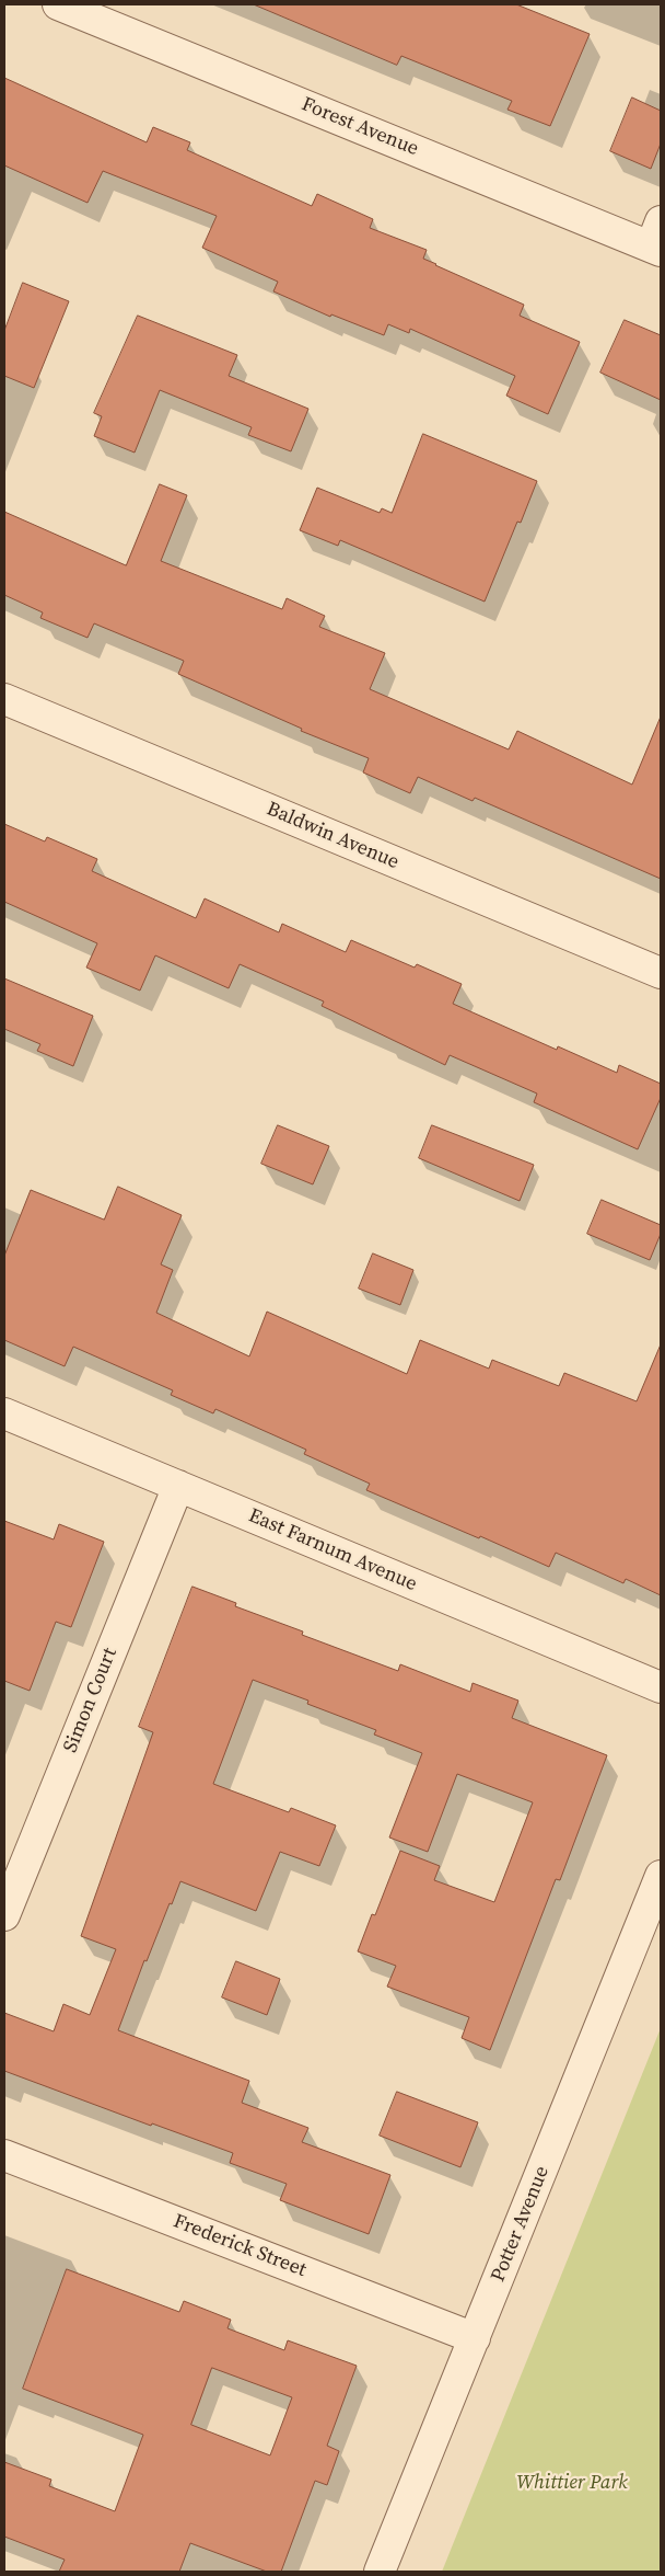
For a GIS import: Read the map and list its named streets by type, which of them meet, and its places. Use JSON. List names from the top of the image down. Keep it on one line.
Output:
{"streets":{"street":["Forest Avenue","Baldwin Avenue","East Farnum Avenue","Simon Court","Potter Avenue","Frederick Street"]},"crossings":[["East Farnum Avenue","Simon Court"],["Potter Avenue","Frederick Street"]],"parks":["Whittier Park"]}
